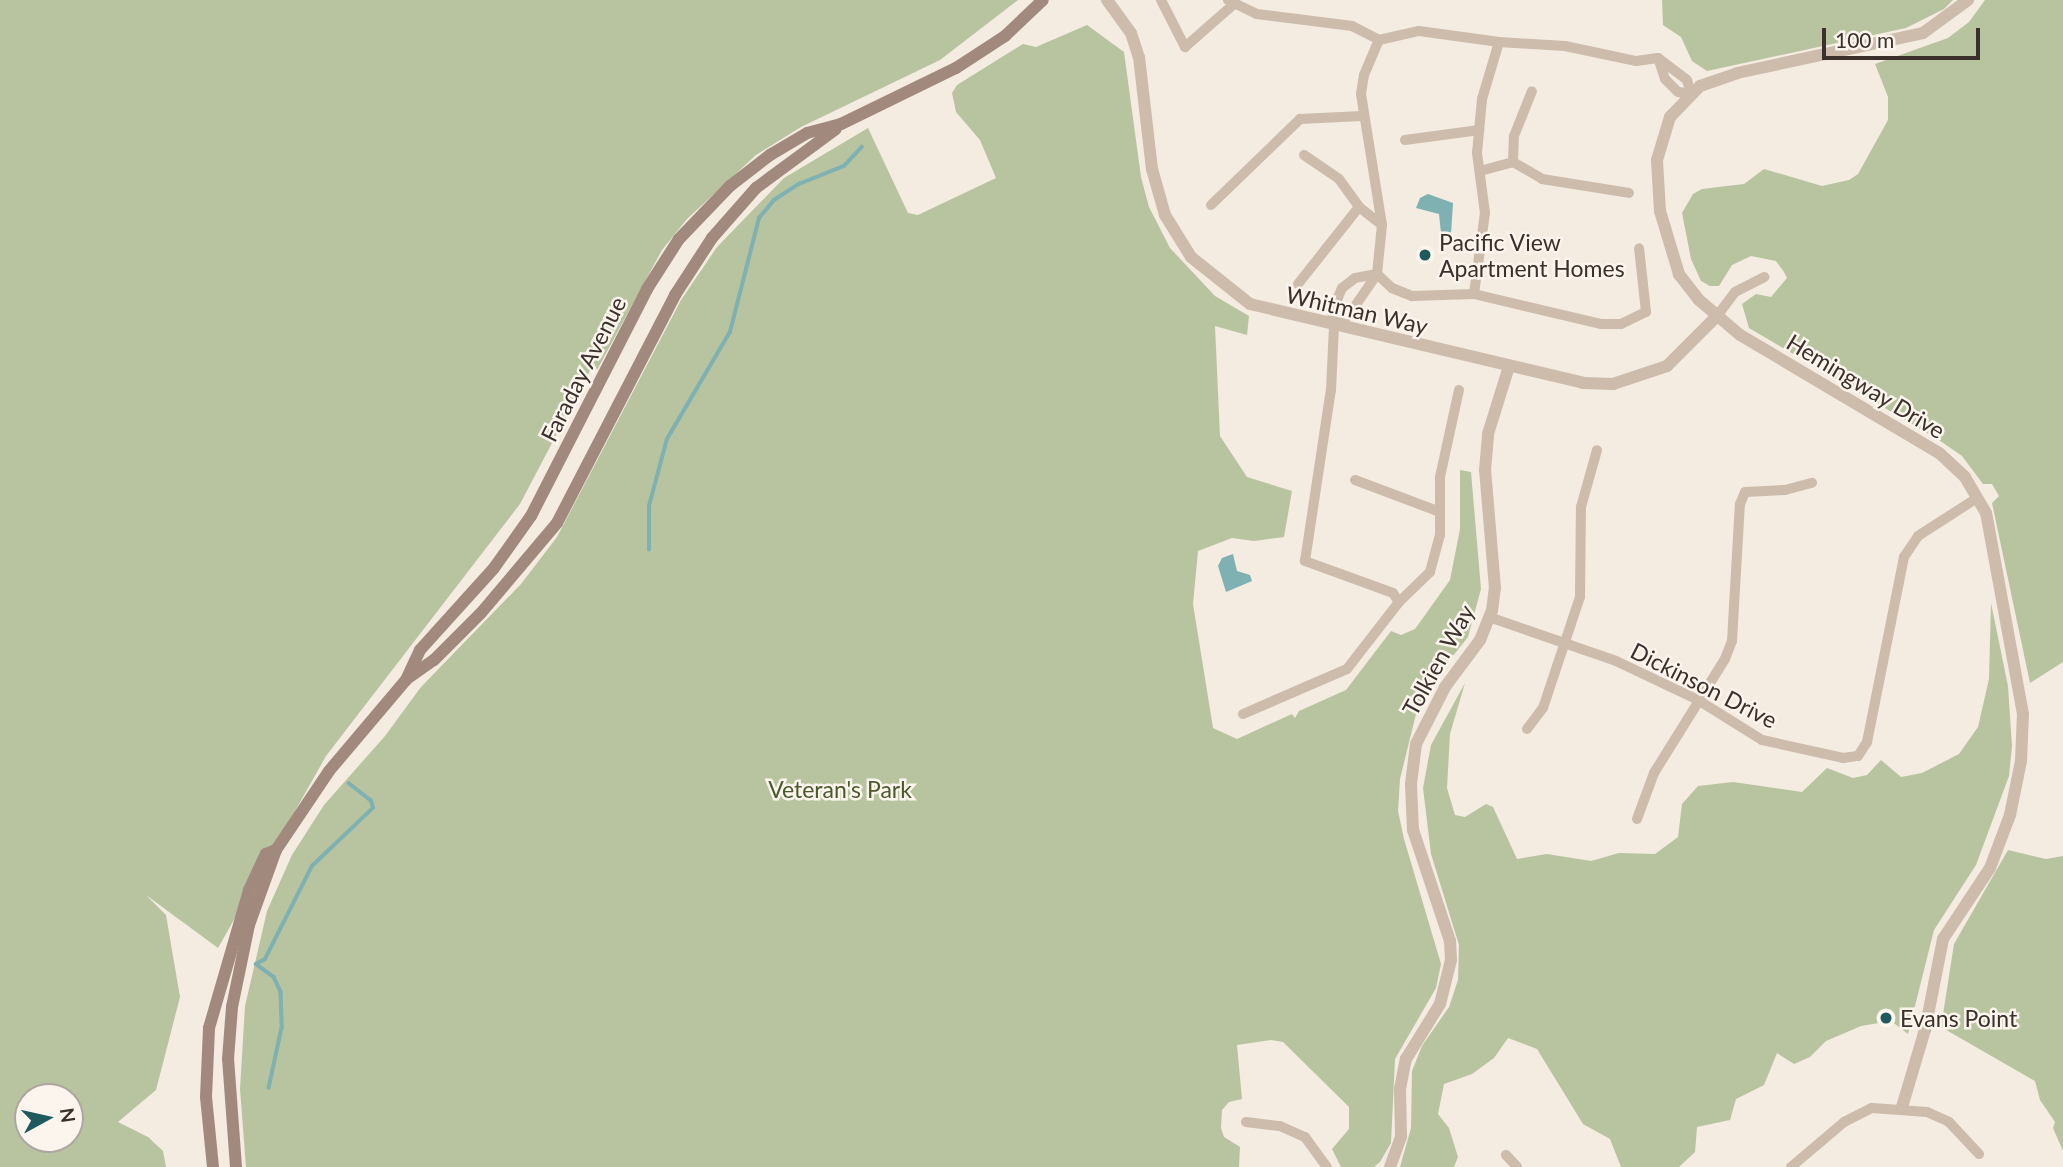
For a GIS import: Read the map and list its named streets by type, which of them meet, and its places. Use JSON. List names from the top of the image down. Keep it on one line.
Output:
{"streets":{"main road":["Faraday Avenue"],"street":["Whitman Way","Hemingway Drive","Tolkien Way","Dickinson Drive"]},"crossings":[["Whitman Way","Hemingway Drive"],["Whitman Way","Tolkien Way"],["Hemingway Drive","Dickinson Drive"],["Tolkien Way","Dickinson Drive"]],"parks":["Veteran's Park"],"places":["Pacific View Apartment Homes","Evans Point"],"scale_bar":"100 m","north":"right"}
